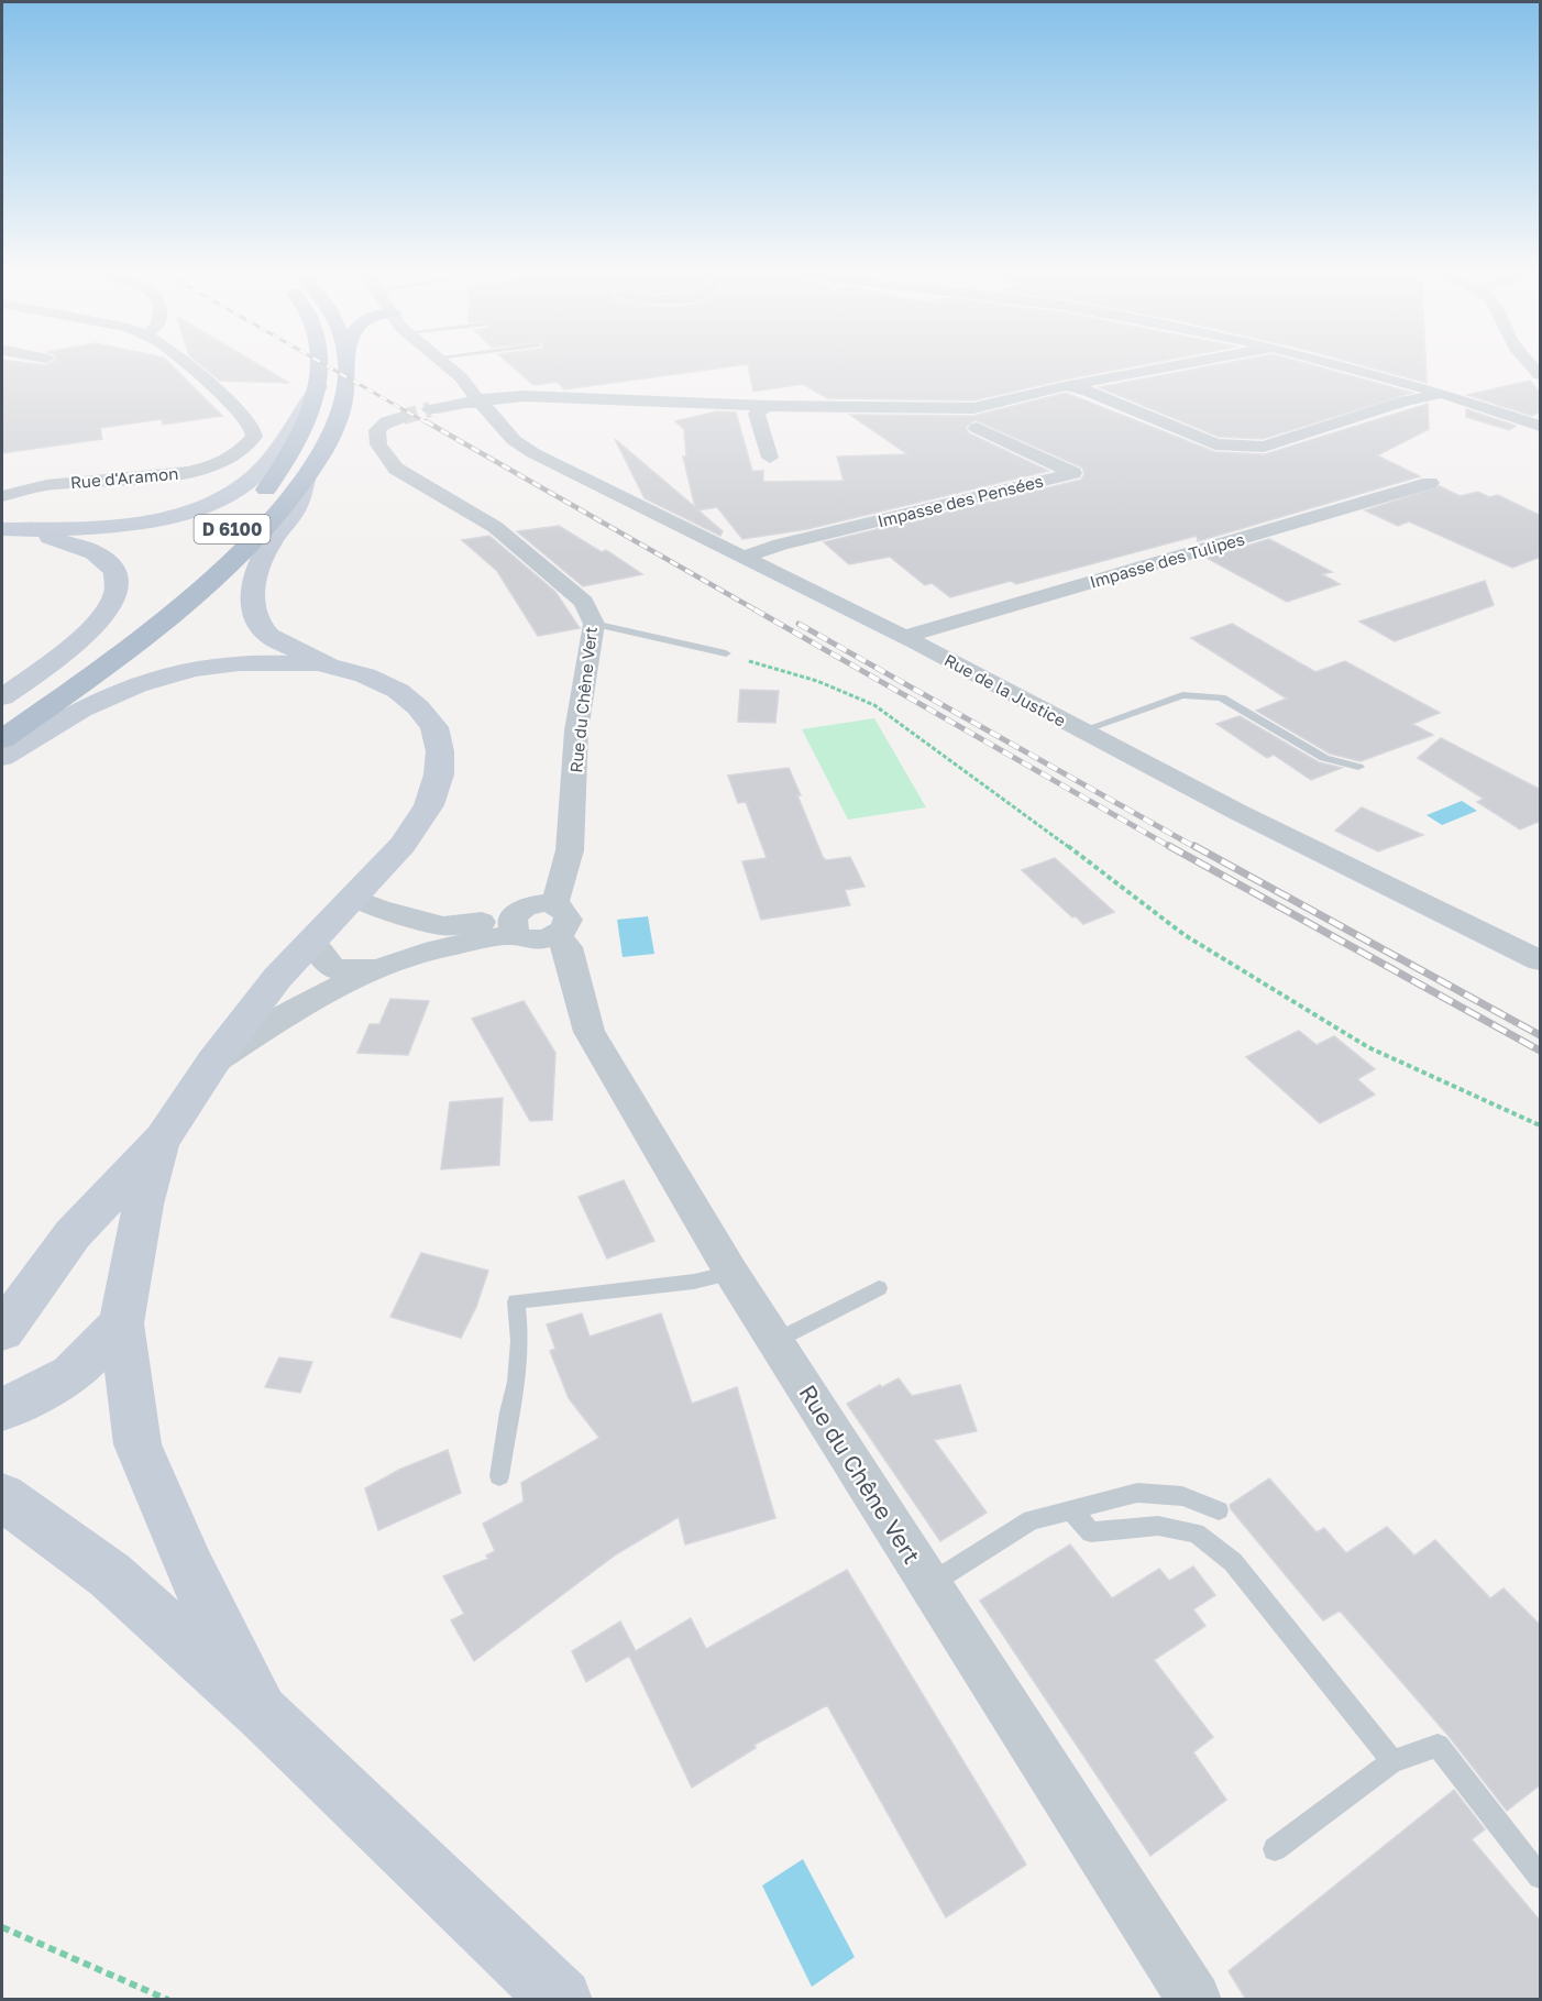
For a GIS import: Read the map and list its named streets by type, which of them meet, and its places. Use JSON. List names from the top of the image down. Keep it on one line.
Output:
{"streets":{"main road":["D 6100"],"street":["Rue d'Aramon","Impasse des Pensées","Impasse des Tulipes","Rue de la Justice","Rue du Chêne Vert"]},"crossings":[["Impasse des Pensées","Rue de la Justice"],["Impasse des Tulipes","Rue de la Justice"]]}
